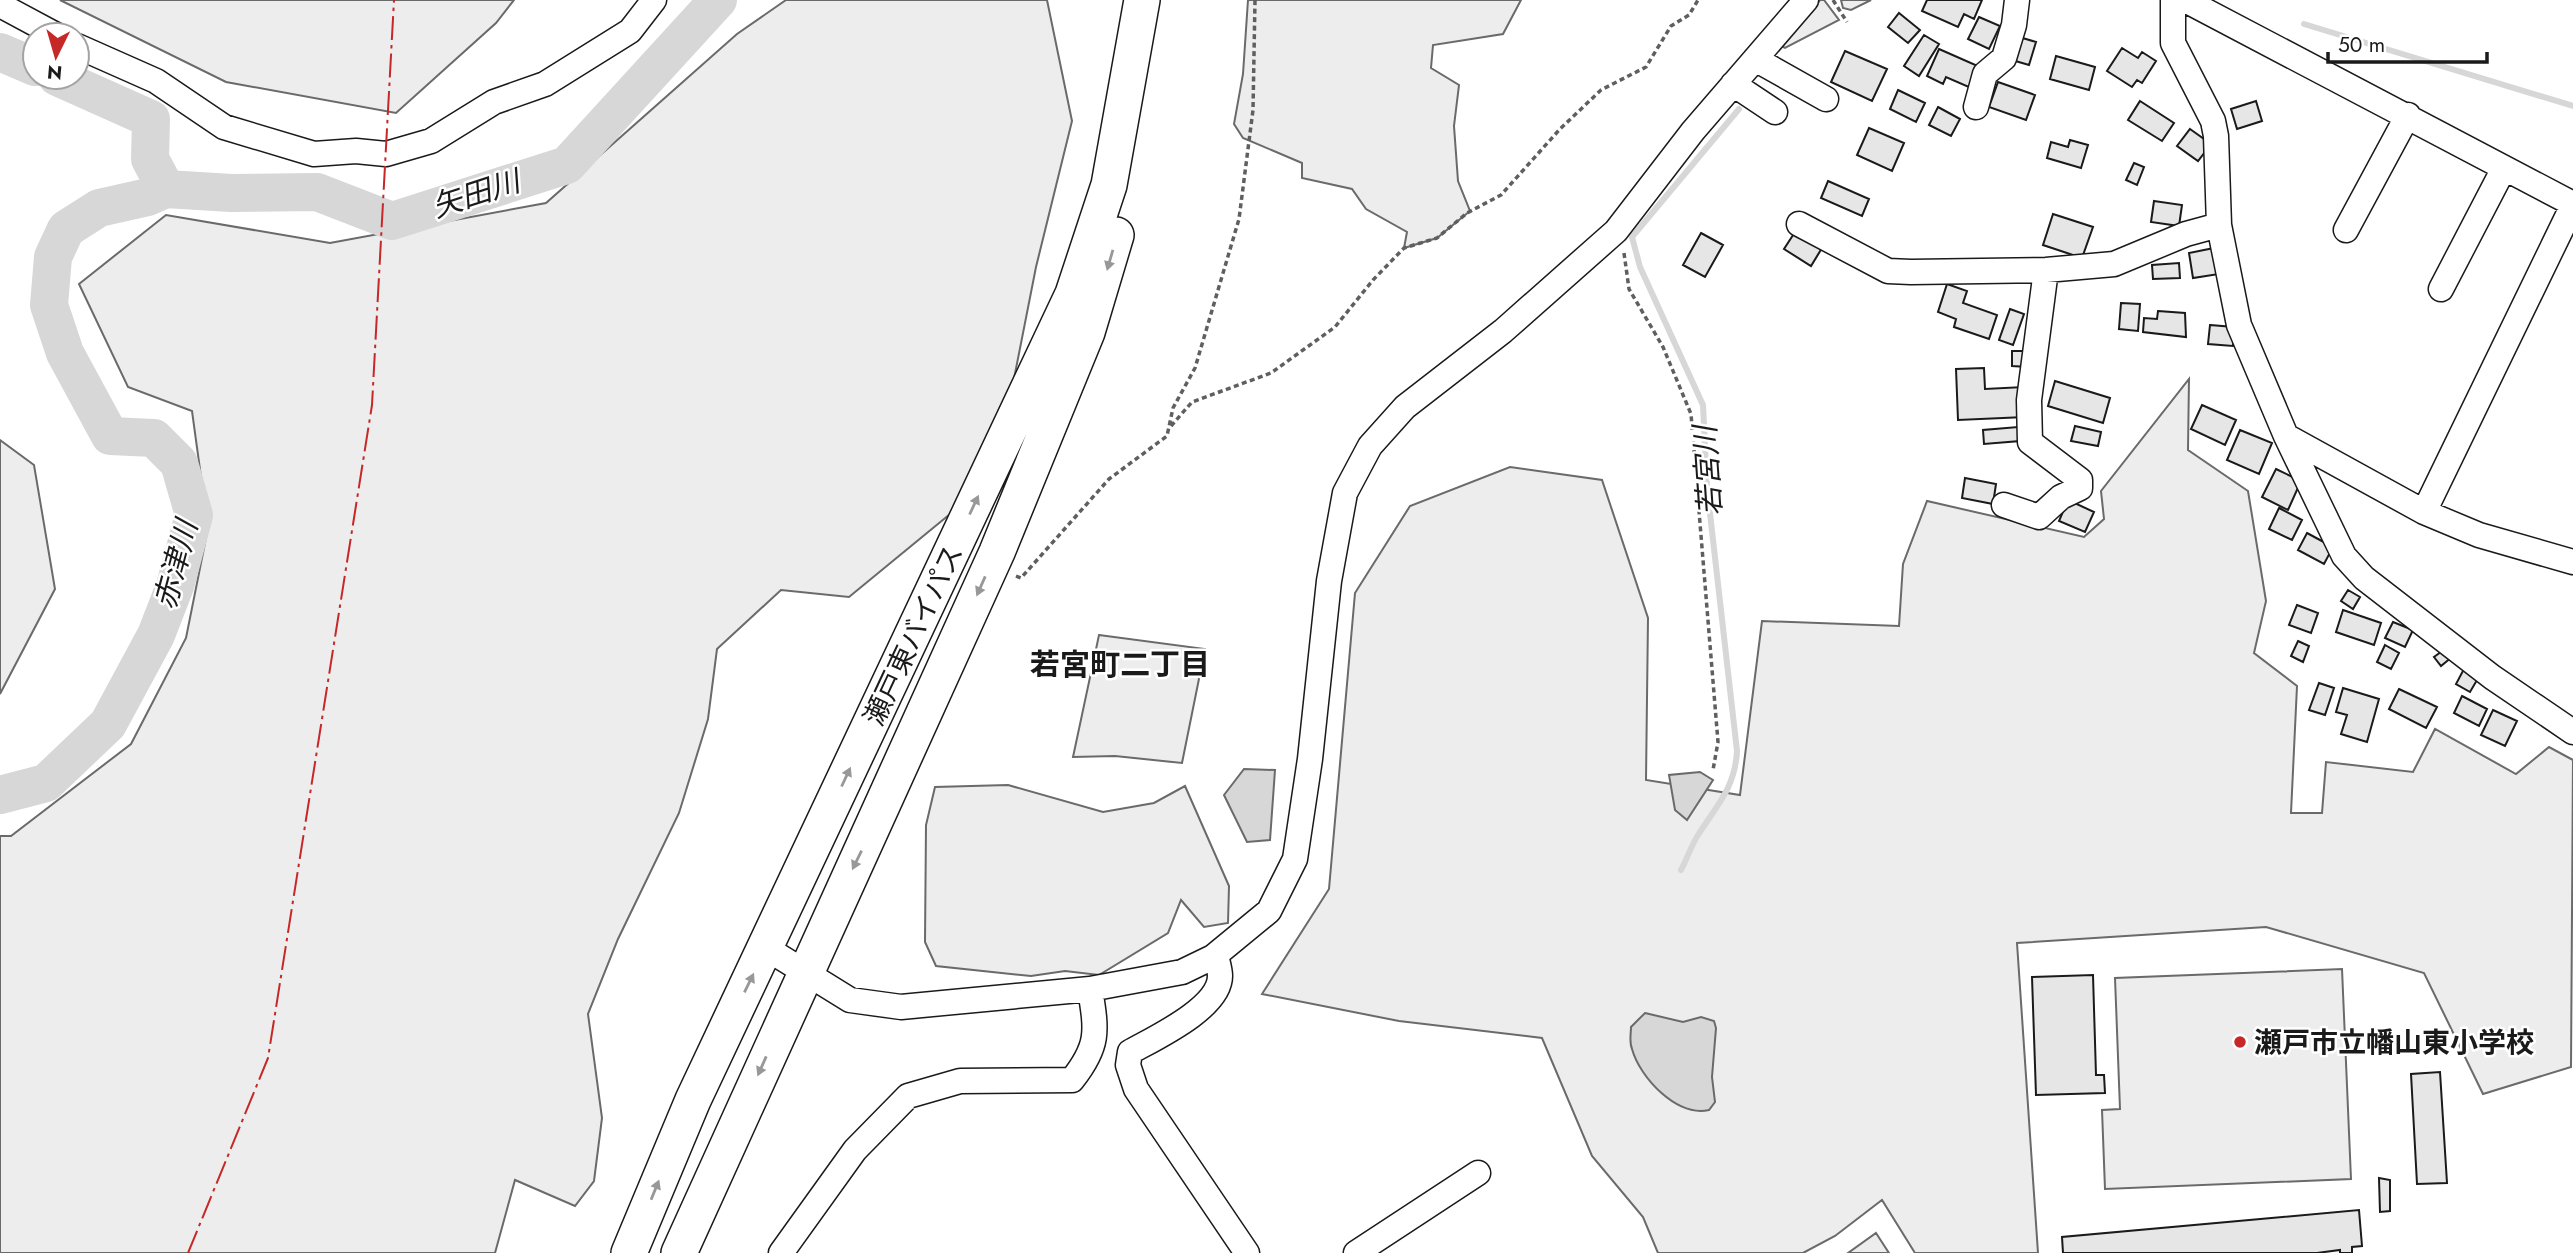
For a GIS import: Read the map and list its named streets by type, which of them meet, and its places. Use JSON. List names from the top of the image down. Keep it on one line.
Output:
{"streets":{"highway":["瀬戸東バイパス"]},"districts":["若宮町二丁目"],"water":["矢田川","若宮川","赤津川"],"places":["瀬戸市立幡山東小学校"],"scale_bar":"50 m","north":"bottom"}
